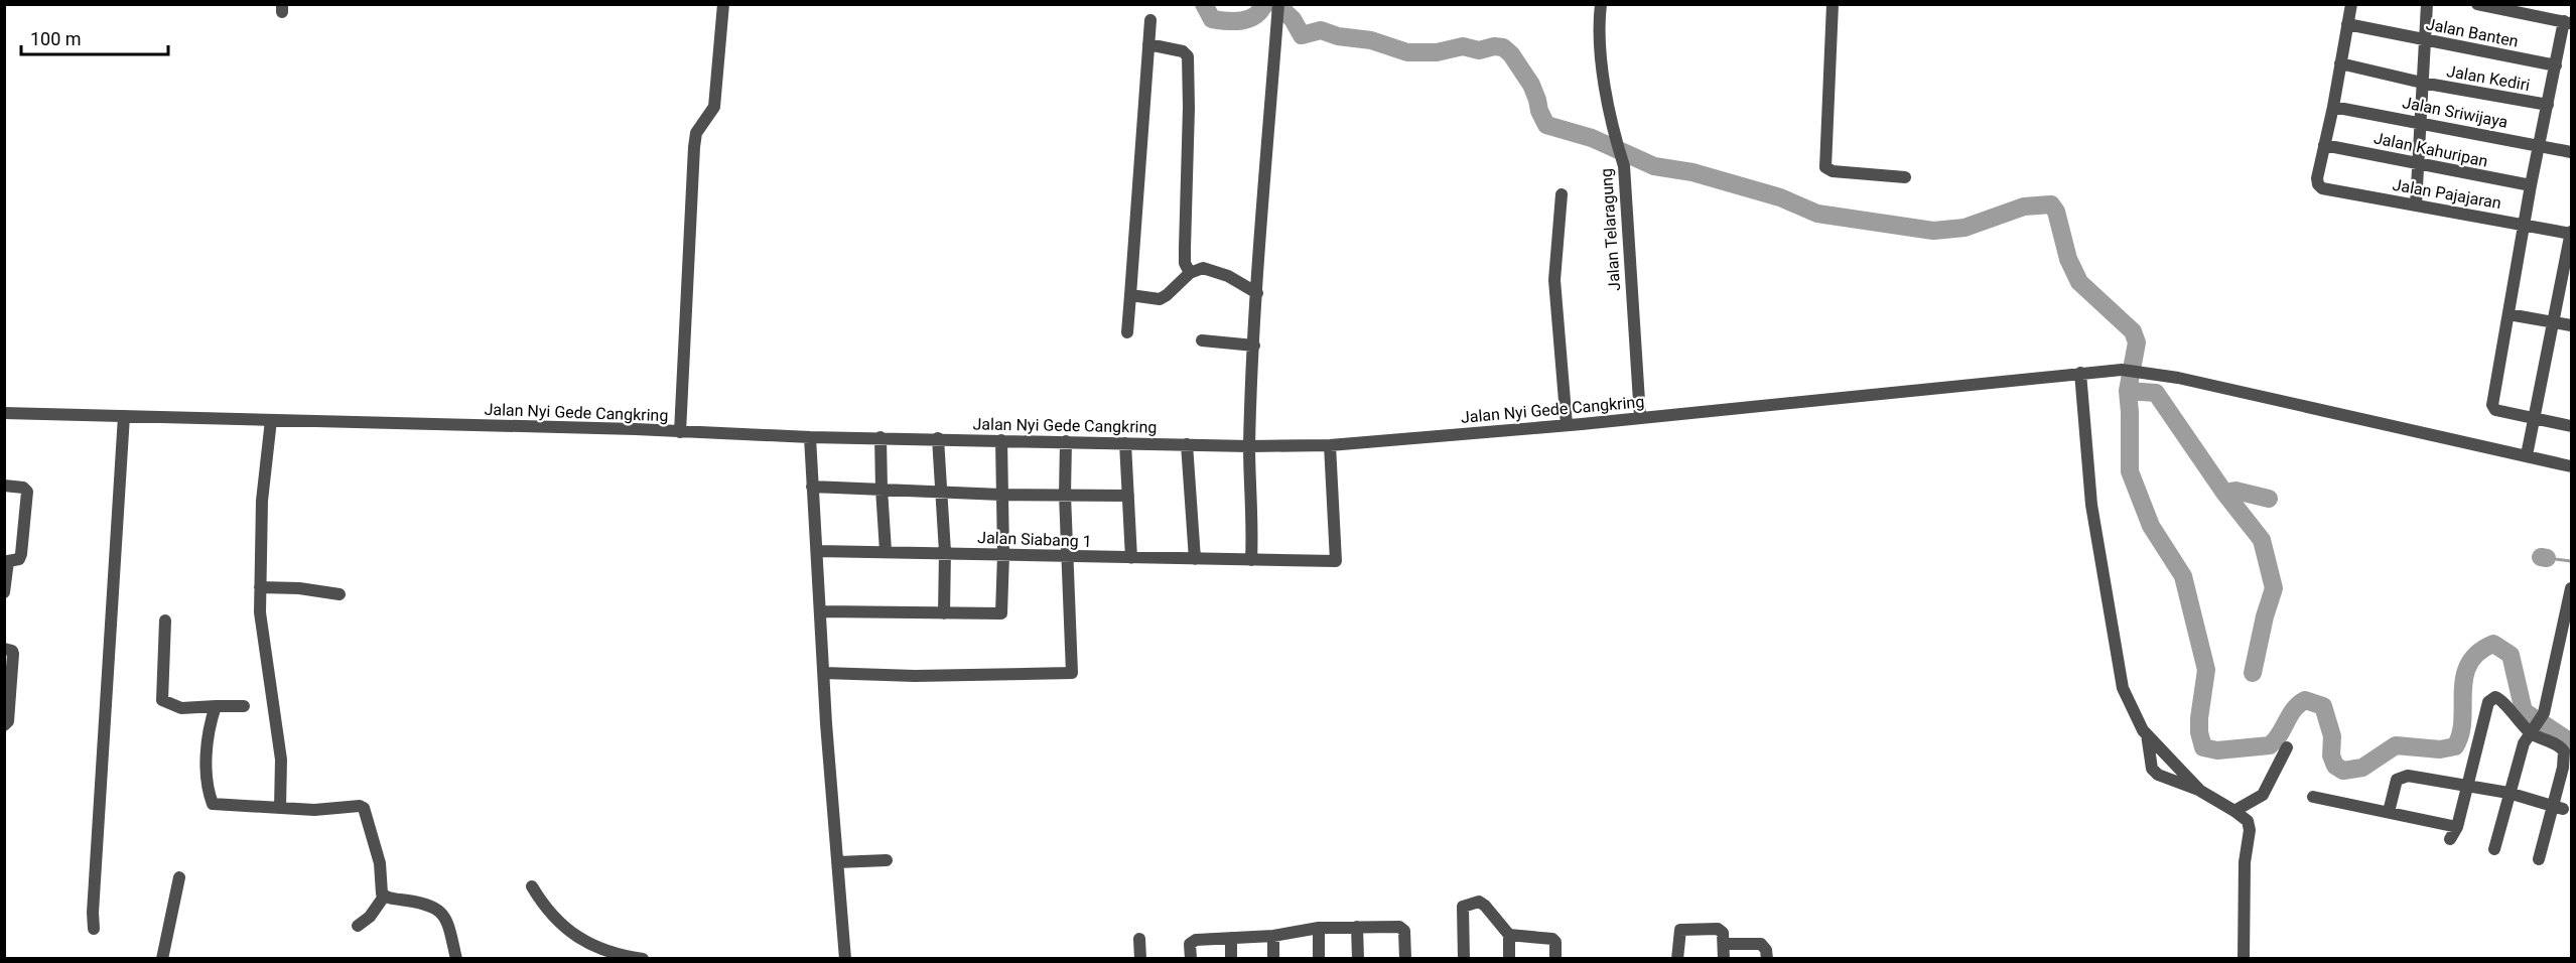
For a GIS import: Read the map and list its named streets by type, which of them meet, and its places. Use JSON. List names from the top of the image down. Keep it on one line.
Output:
{"streets":{"street":["Jalan Banten","Jalan Kediri","Jalan Sriwijaya","Jalan Kahuripan","Jalan Pajajaran","Jalan Telaragung","Jalan Nyi Gede Cangkring","Jalan Siabang 1"]},"crossings":[["Jalan Kahuripan","Jalan Pajajaran"],["Jalan Telaragung","Jalan Nyi Gede Cangkring"],["Jalan Nyi Gede Cangkring","Jalan Siabang 1"]],"scale_bar":"100 m"}
